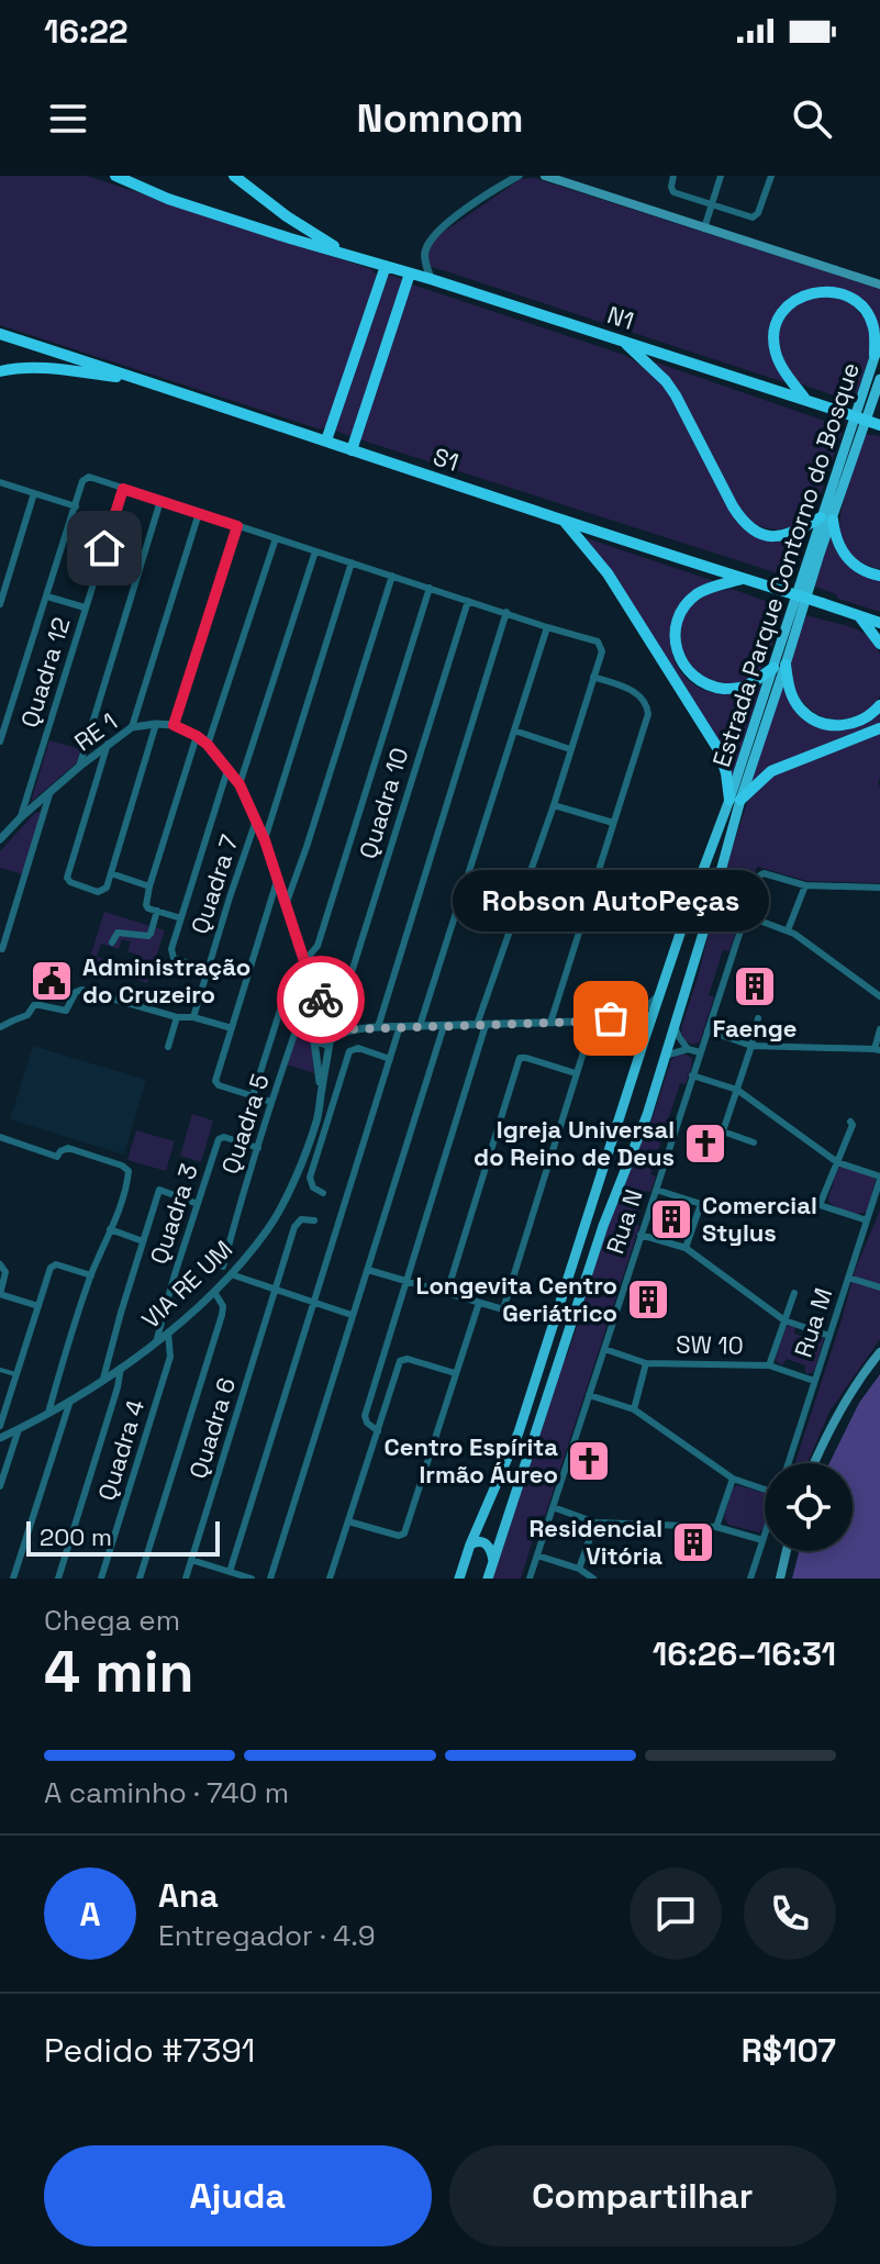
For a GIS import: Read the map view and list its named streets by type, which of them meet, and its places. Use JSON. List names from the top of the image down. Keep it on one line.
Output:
{"streets":{"highway":["N1","S1"],"main road":["Estrada Parque Contorno do Bosque"],"street":["Quadra 12","RE 1","Quadra 10","Quadra 7","Quadra 5","Quadra 3","Rua N","VIA RE UM","Rua M","SW 10","Quadra 6","Quadra 4"]},"crossings":[["Quadra 12","RE 1"],["RE 1","Quadra 10"],["RE 1","Quadra 7"],["RE 1","Quadra 5"],["RE 1","VIA RE UM"],["Quadra 10","Quadra 5"],["Quadra 5","Quadra 3"],["Quadra 3","VIA RE UM"],["Rua N","SW 10"],["VIA RE UM","Quadra 6"],["VIA RE UM","Quadra 4"],["Rua M","SW 10"]],"places":{"public building":["Administração do Cruzeiro"],"building":["Faenge","Comercial Stylus","Longevita Centro Geriátrico","Residencial Vitória"],"other":["Robson AutoPeças"],"church":["Igreja Universal do Reino de Deus","Centro Espírita Irmão Áureo"]},"scale_bar":"200 m","page":{"status":"16:22","header":"Nomnom","bubble":"Robson AutoPeças","scale":"200 m","heading":["4 min","Chega em","16:26–16:31"],"panel":["Ana","Entregador · 4.9","Pedido #7391","R$107"],"bar":"A caminho · 740 m","round":"A","buttons":["Ajuda","Compartilhar"]}}
